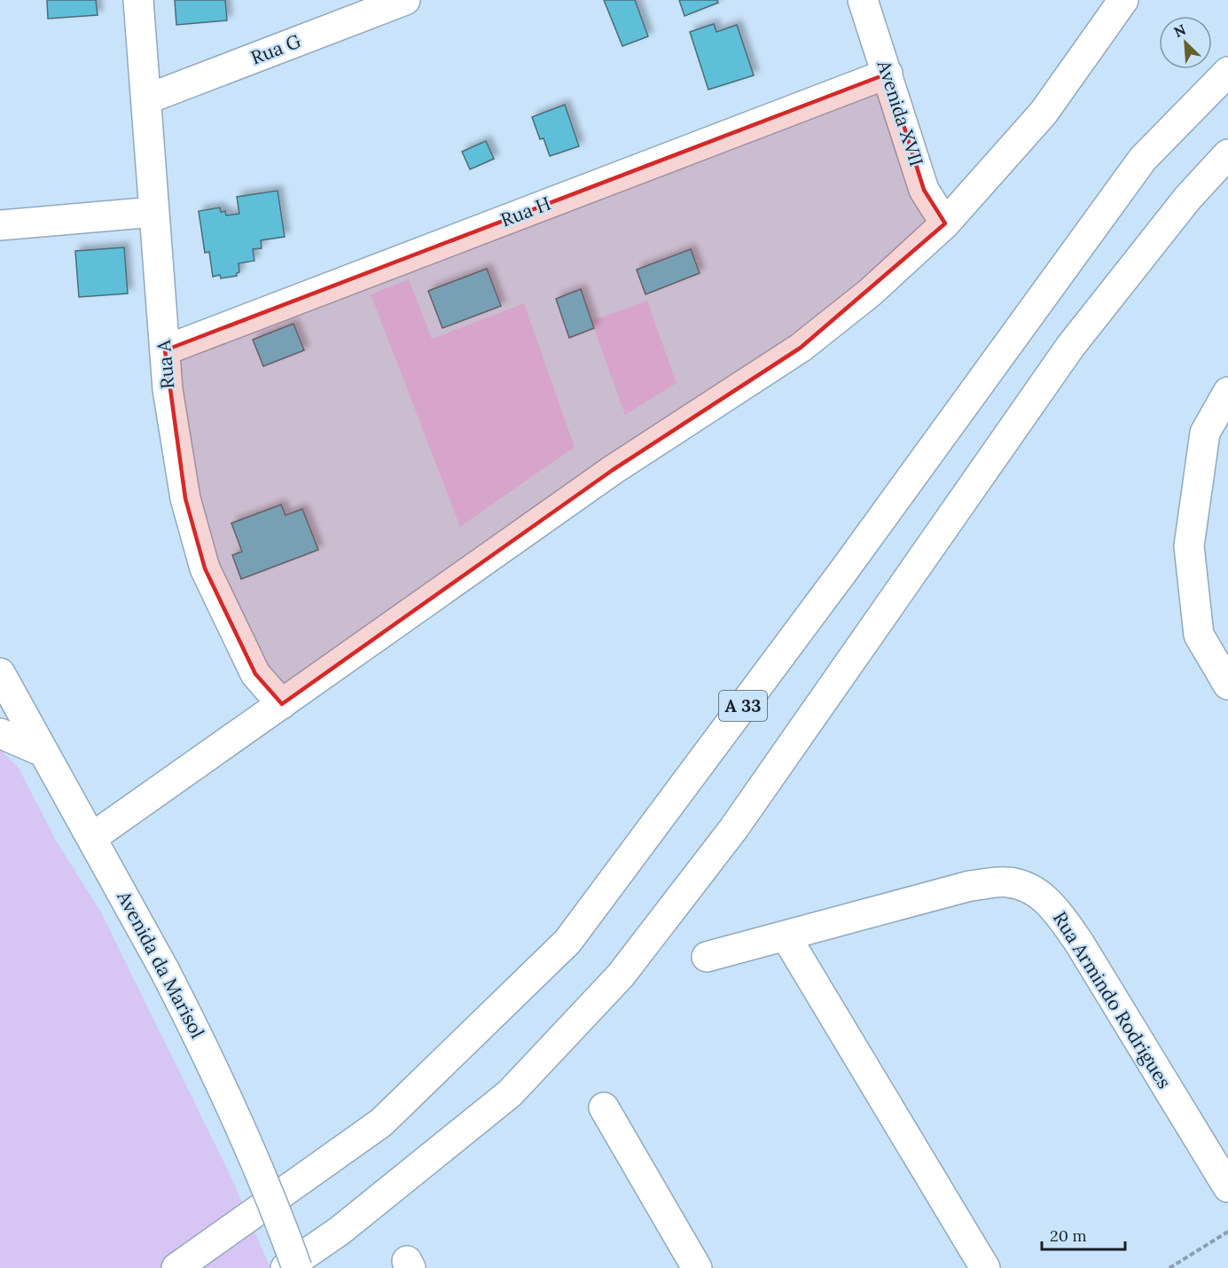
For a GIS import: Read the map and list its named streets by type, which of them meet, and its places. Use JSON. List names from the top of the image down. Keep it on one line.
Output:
{"streets":{"main road":["Rua G","Avenida XVII","Rua H","Rua A","A 33","Avenida da Marisol","Rua Armindo Rodrigues"]},"crossings":[["Rua G","Rua A"],["Avenida XVII","Rua H"],["Rua H","Rua A"]],"scale_bar":"20 m","north":"top left"}
